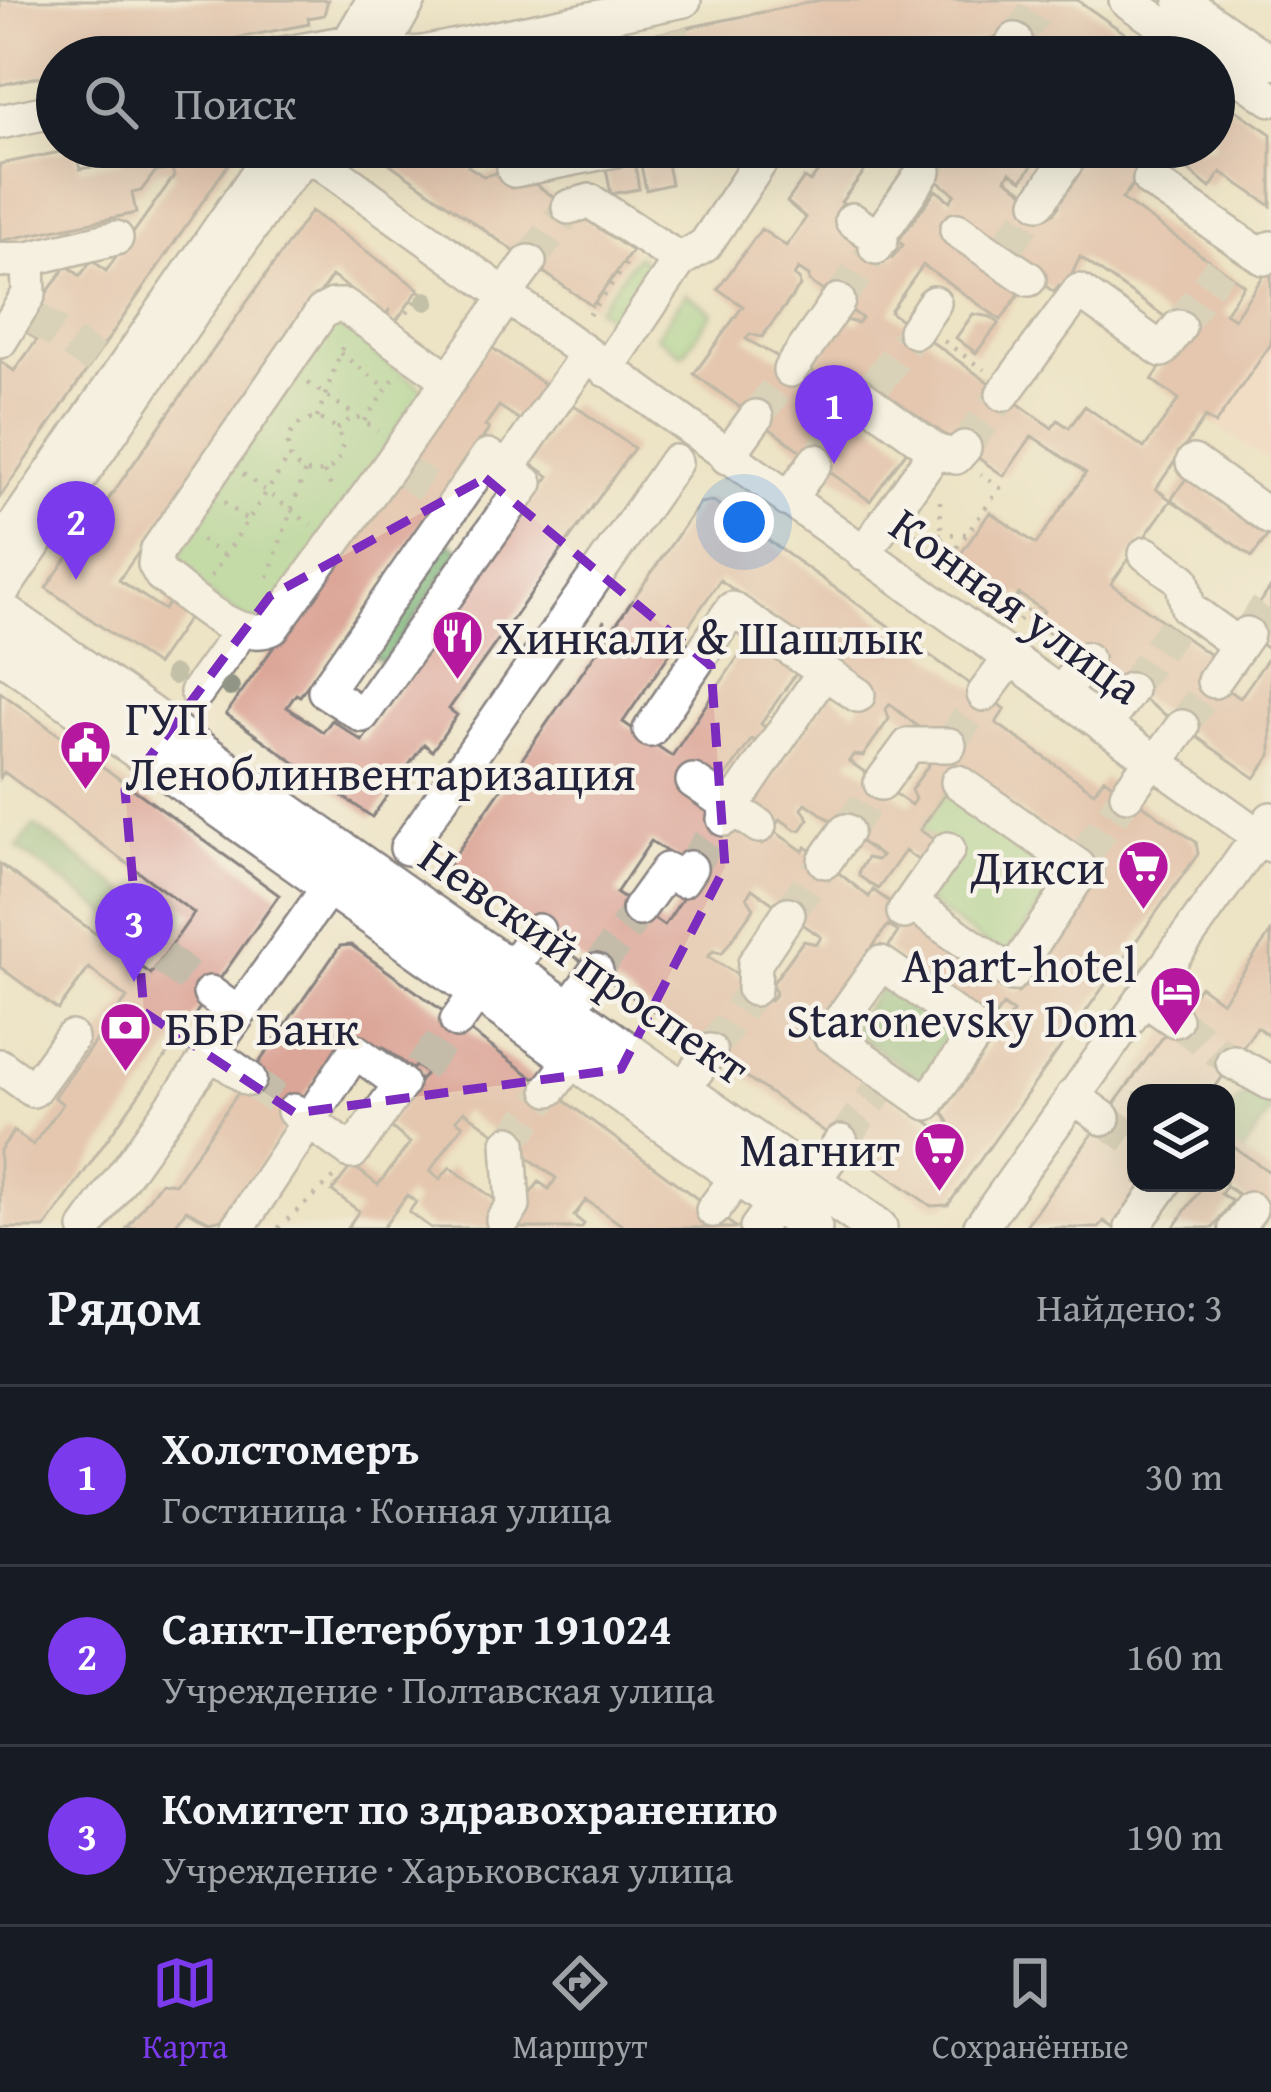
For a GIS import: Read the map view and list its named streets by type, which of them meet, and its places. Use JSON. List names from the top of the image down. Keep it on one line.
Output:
{"streets":{"main road":["Невский проспект"],"street":["Конная улица"]},"places":{"restaurant":["Хинкали & Шашлык"],"public building":["ГУП Леноблинвентаризация"],"supermarket":["Дикси","Магнит"],"hotel":["Apart-hotel Staronevsky Dom"],"bank":["ББР Банк"]},"page":{"search":"Поиск","pins":["1","2","3"],"heading":["Рядом","Найдено: 3"],"list":[{"mark":"1","name":"Холстомеръ","note":"Гостиница · Конная улица","value":"30 m"},{"mark":"2","name":"Санкт-Петербург 191024","note":"Учреждение · Полтавская улица","value":"160 m"},{"mark":"3","name":"Комитет по здравохранению","note":"Учреждение · Харьковская улица","value":"190 m"}],"nav":["Карта","Маршрут","Сохранённые"]}}
